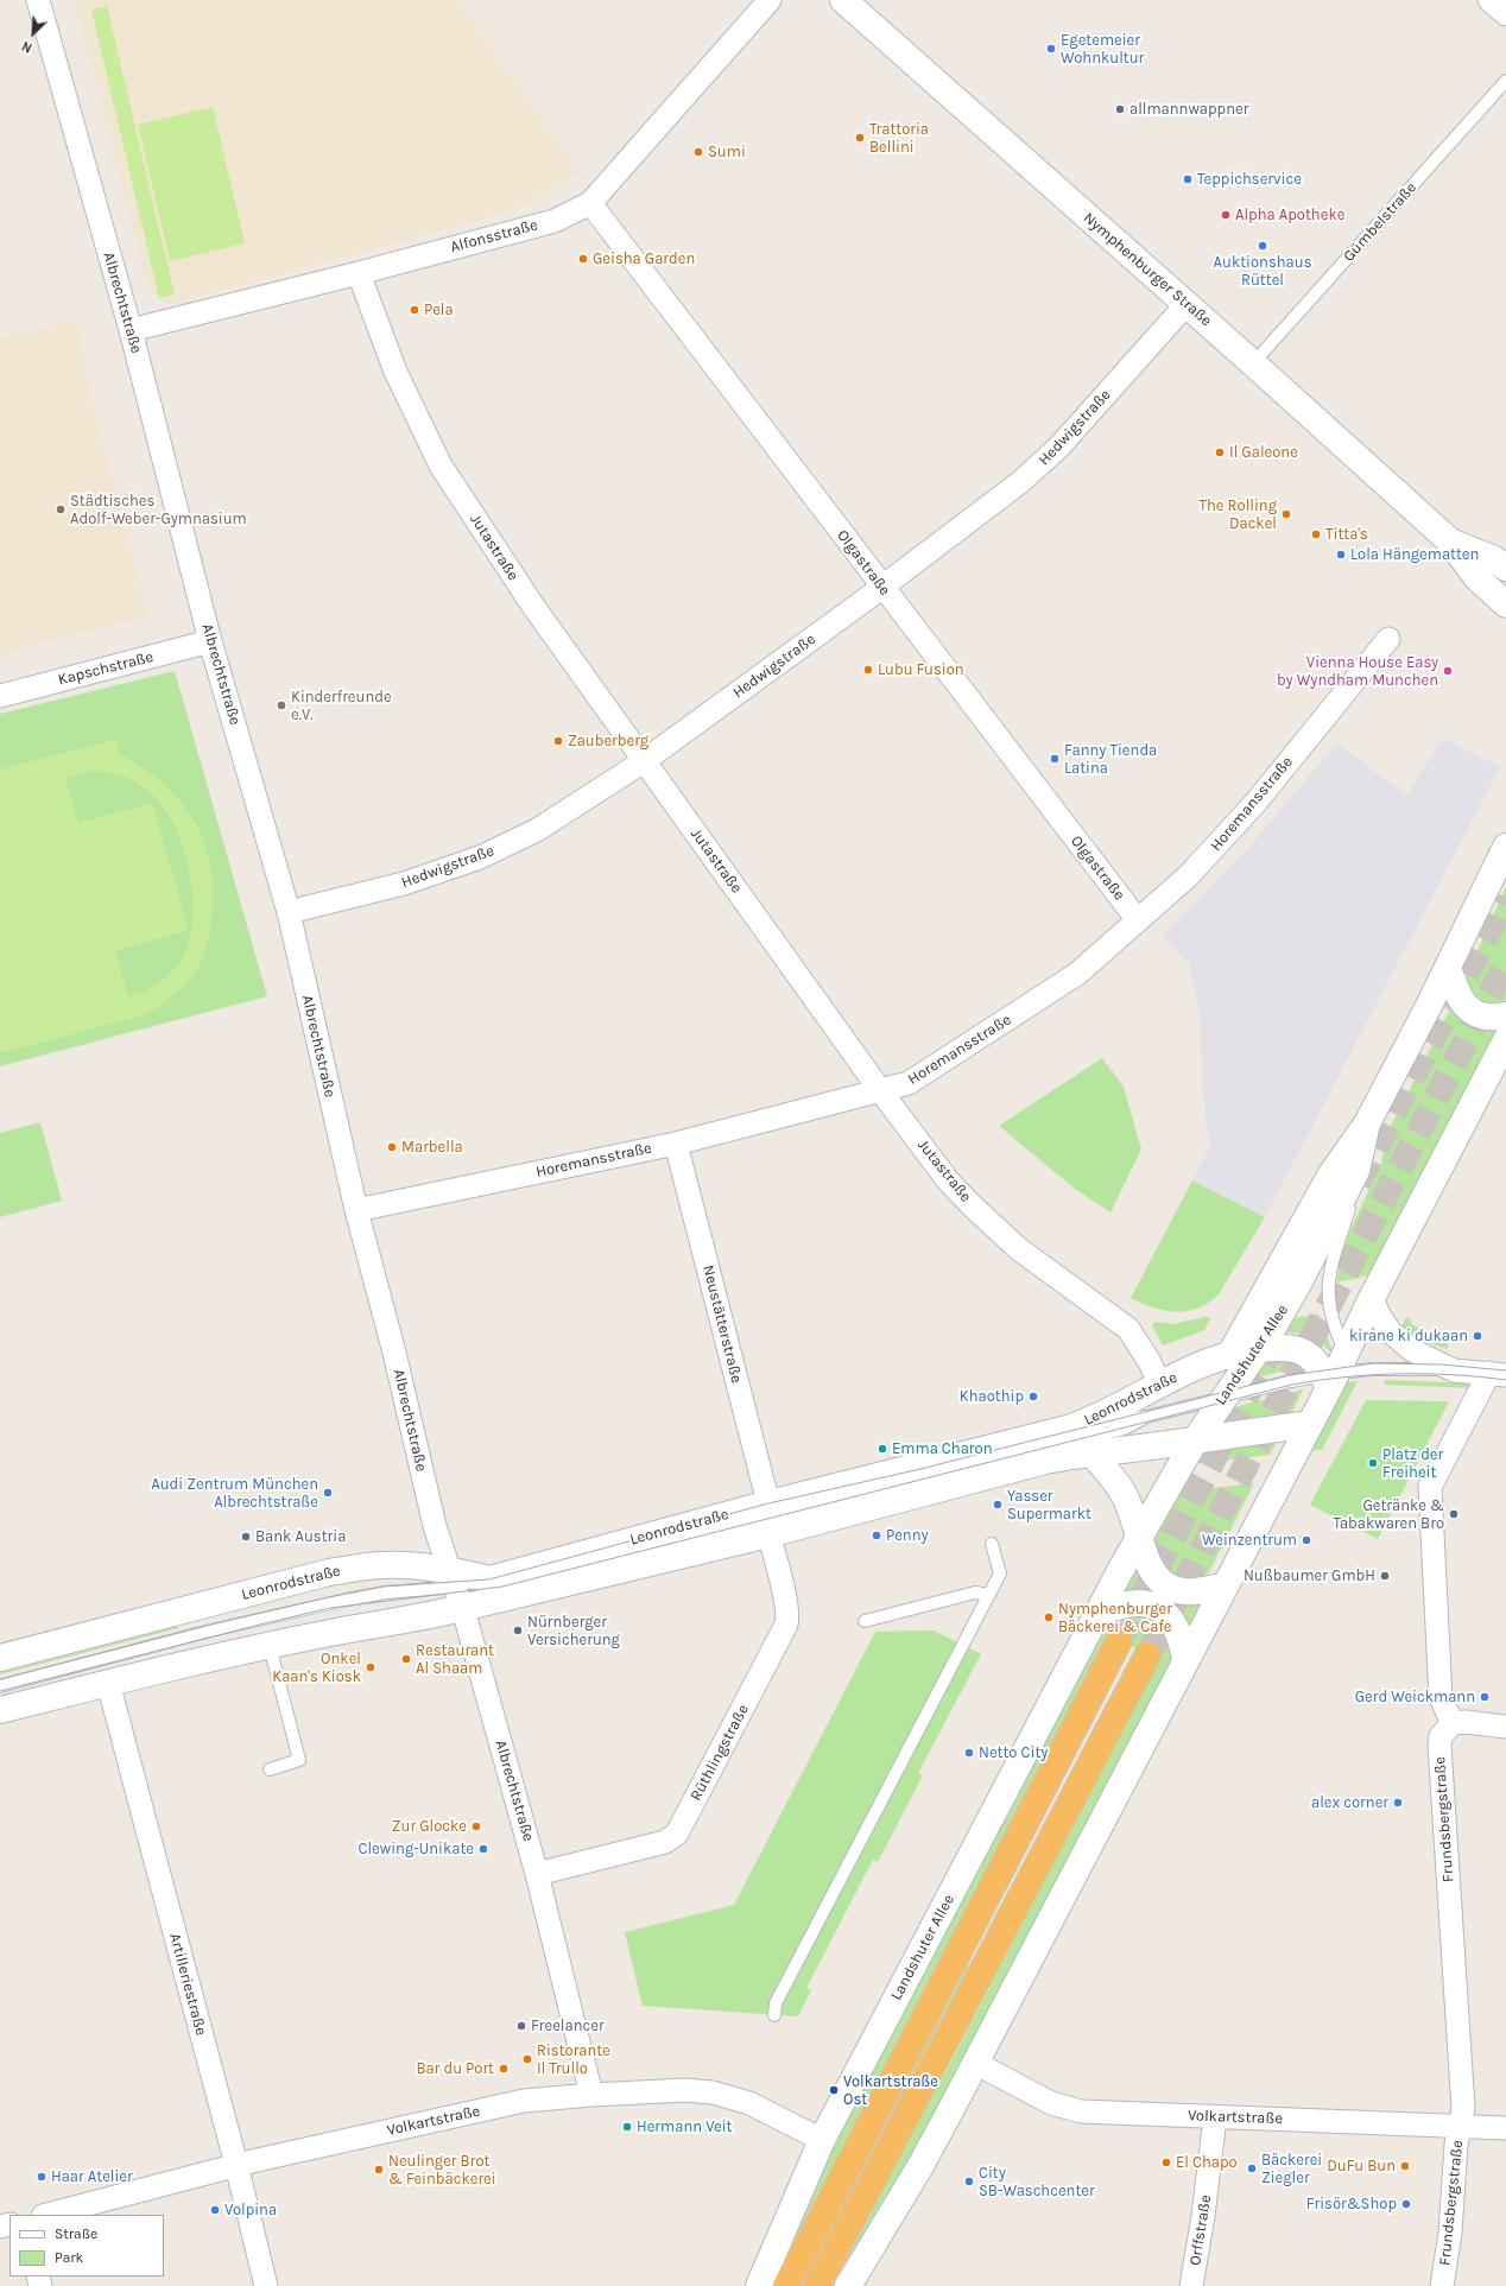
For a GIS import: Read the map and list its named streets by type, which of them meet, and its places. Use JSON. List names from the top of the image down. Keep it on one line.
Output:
{"streets":{"main road":["Nymphenburger Straße","Landshuter Allee","Leonrodstraße"],"street":["Alfonsstraße","Albrechtstraße","Hedwigstraße","Jutastraße","Olgastraße","Kapschstraße","Horemansstraße","Neustätterstraße","Rüthlingstraße","Frundsbergstraße","Artilleriestraße","Volkartstraße","Orffstraße"],"lane":["Gümbelstraße"]},"crossings":[["Gümbelstraße","Nymphenburger Straße"],["Alfonsstraße","Albrechtstraße"],["Alfonsstraße","Jutastraße"],["Alfonsstraße","Olgastraße"],["Nymphenburger Straße","Hedwigstraße"],["Albrechtstraße","Hedwigstraße"],["Albrechtstraße","Kapschstraße"],["Albrechtstraße","Horemansstraße"],["Albrechtstraße","Leonrodstraße"],["Albrechtstraße","Rüthlingstraße"],["Albrechtstraße","Volkartstraße"],["Hedwigstraße","Jutastraße"],["Hedwigstraße","Olgastraße"],["Jutastraße","Horemansstraße"],["Jutastraße","Leonrodstraße"],["Olgastraße","Horemansstraße"],["Horemansstraße","Neustätterstraße"],["Neustätterstraße","Leonrodstraße"],["Landshuter Allee","Leonrodstraße"],["Landshuter Allee","Volkartstraße"],["Leonrodstraße","Rüthlingstraße"],["Leonrodstraße","Artilleriestraße"],["Frundsbergstraße","Volkartstraße"],["Artilleriestraße","Volkartstraße"],["Volkartstraße","Orffstraße"]],"places":["Egetemeier Wohnkultur","allmannwappner","Trattoria Bellini","Sumi","Teppichservice","Alpha Apotheke","Auktionshaus Rüttel","Geisha Garden","Pela","Il Galeone","Städtisches Adolf-Weber-Gymnasium","The Rolling Dackel","Titta's","Lola Hängematten","Lubu Fusion","Vienna House Easy by Wyndham Munchen","Kinderfreunde e.V.","Zauberberg","Fanny Tienda Latina","Marbella","kirane ki dukaan","Khaothip","Emma Charon","Platz der Freiheit","Audi Zentrum München Albrechtstraße","Yasser Supermarkt","Getränke & Tabakwaren Bro","Penny","Bank Austria","Weinzentrum","Nußbaumer GmbH","Nymphenburger Bäckerei & Cafe","Nürnberger Versicherung","Restaurant Al Shaam","Onkel Kaan's Kiosk","Gerd Weickmann","Netto City","alex corner","Zur Glocke","Clewing-Unikate","Freelancer","Ristorante Il Trullo","Bar du Port","Volkartstraße Ost","Hermann Veit","El Chapo","DuFu Bun","Bäckerei Ziegler","Neulinger Brot & Feinbäckerei","Haar Atelier","City SB-Waschcenter","Frisör&Shop","Volpina"],"legend":["Straße","Park"],"north":"bottom left"}
